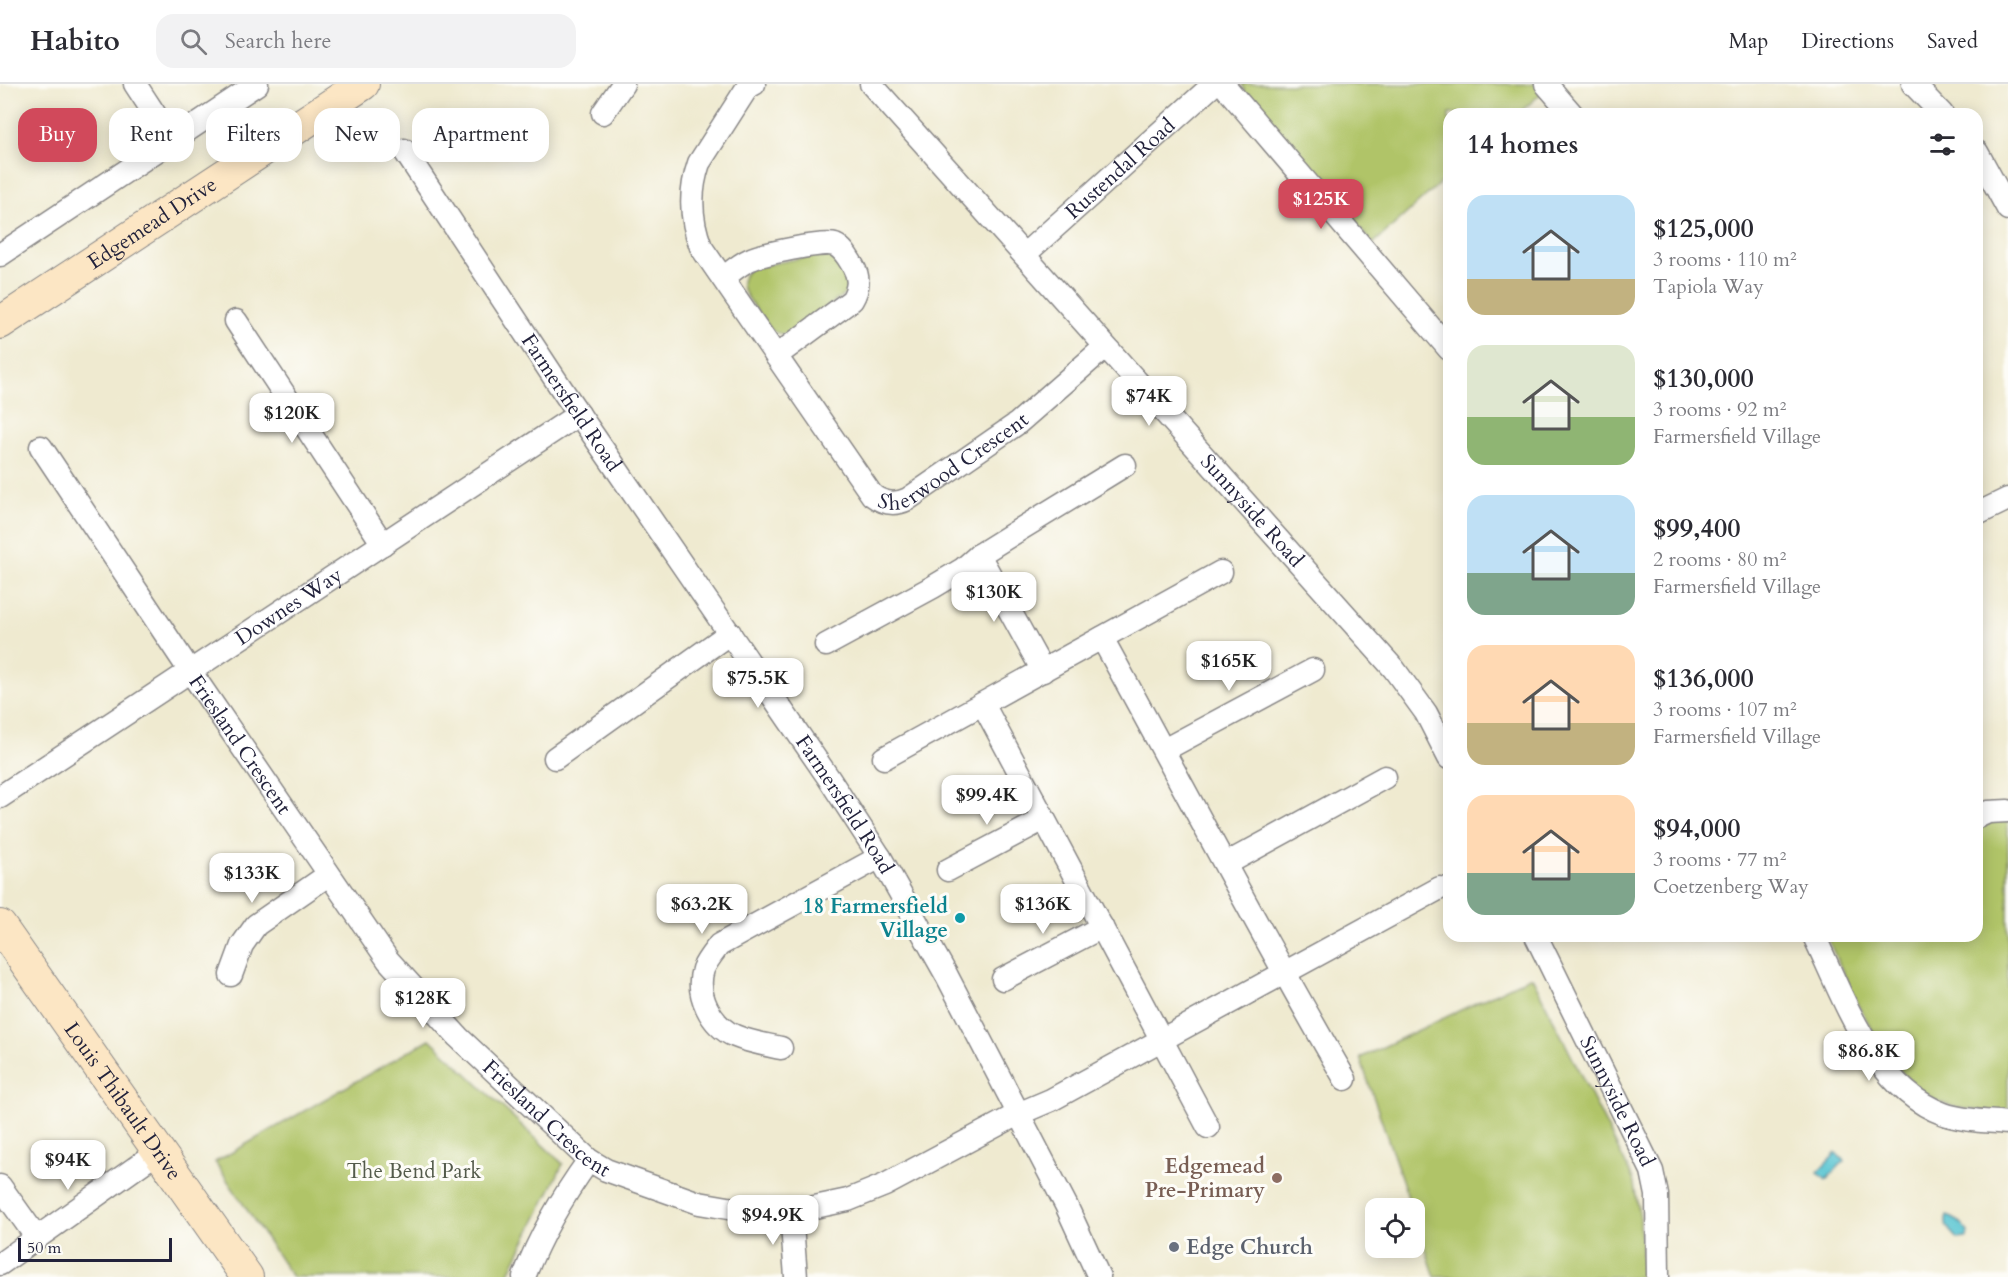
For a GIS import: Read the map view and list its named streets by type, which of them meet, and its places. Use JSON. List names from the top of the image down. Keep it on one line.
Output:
{"streets":{"street":["Rustendal Road","Edgemead Drive","Farmersfield Road","Sherwood Crescent","Sunnyside Road","Downes Way","Friesland Crescent","Louis Thibault Drive"]},"crossings":[["Rustendal Road","Sunnyside Road"],["Farmersfield Road","Downes Way"],["Farmersfield Road","Friesland Crescent"],["Sherwood Crescent","Sunnyside Road"],["Downes Way","Friesland Crescent"]],"parks":["The Bend Park"],"places":["18 Farmersfield Village","Edgemead Pre-Primary","Edge Church"],"scale_bar":"50 m","page":{"header":"Habito","search":"Search here","nav":["Map","Directions","Saved"],"chip":["Buy","Rent","Filters","New","Apartment"],"heading":"14 homes","price":["$125K","$74K","$120K","$130K","$165K","$75.5K","$99.4K","$133K","$63.2K","$136K","$128K","$86.8K","$94K","$94.9K"],"list":[{"name":"$125,000","note":"3 rooms · 110 m² · Tapiola Way"},{"name":"$130,000","note":"3 rooms · 92 m² · Farmersfield Village"},{"name":"$99,400","note":"2 rooms · 80 m² · Farmersfield Village"},{"name":"$136,000","note":"3 rooms · 107 m² · Farmersfield Village"},{"name":"$94,000","note":"3 rooms · 77 m² · Coetzenberg Way"}],"scale":"50 m"}}
